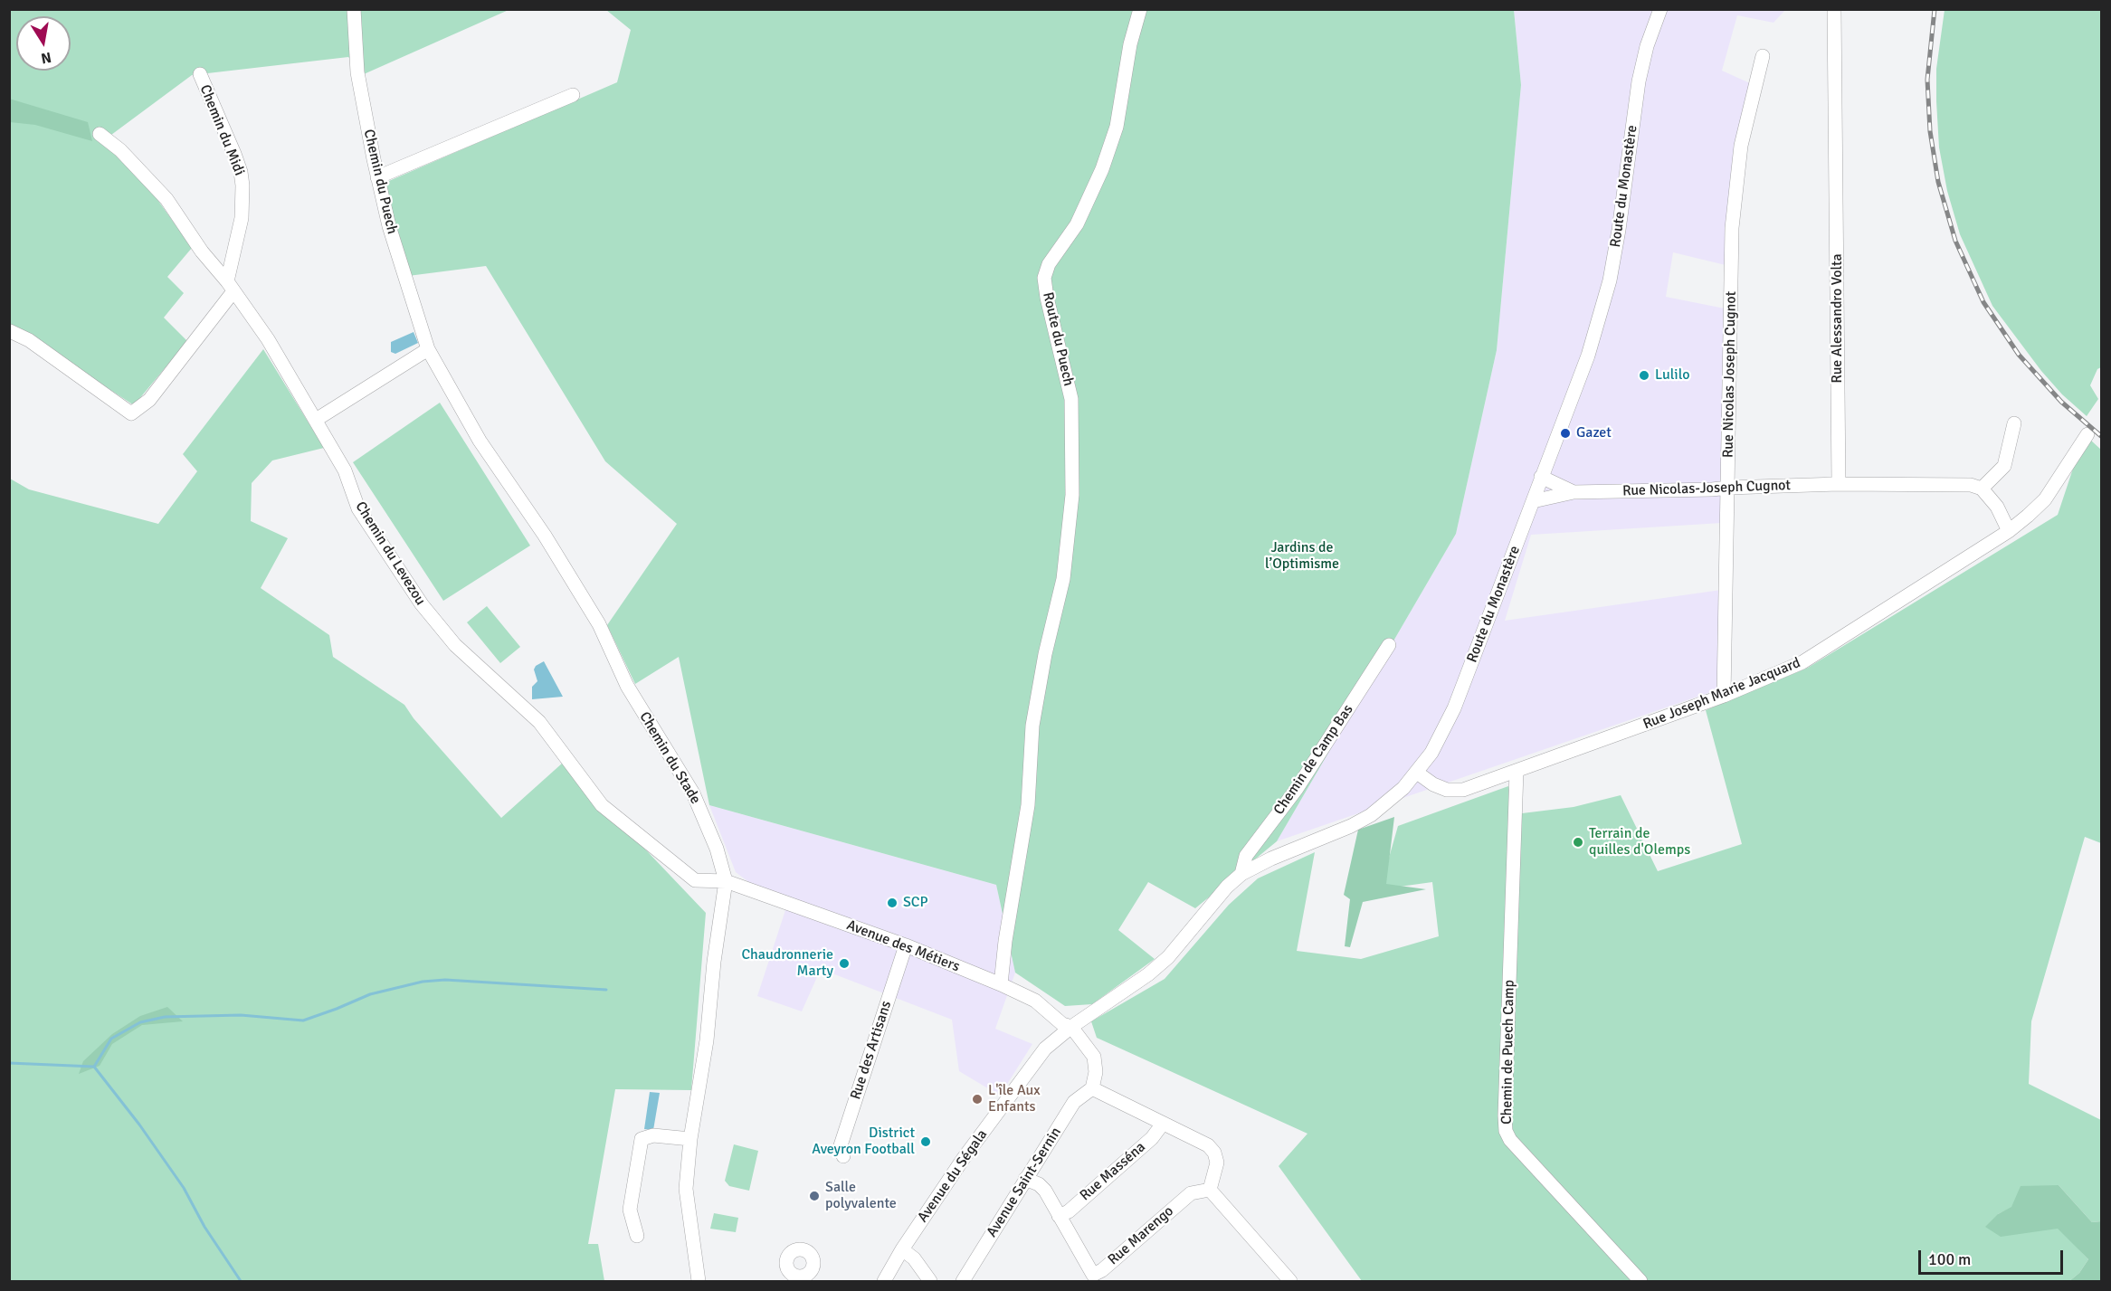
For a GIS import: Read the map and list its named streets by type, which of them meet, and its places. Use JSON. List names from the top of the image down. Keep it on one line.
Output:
{"streets":{"street":["Chemin du Midi","Chemin du Puech","Route du Monastère","Rue Alessandro Volta","Route du Puech","Rue Nicolas Joseph Cugnot","Rue Nicolas-Joseph Cugnot","Chemin du Levezou","Rue Joseph Marie Jacquard","Chemin du Stade","Chemin de Camp Bas","Avenue des Métiers","Rue des Artisans","Chemin de Puech Camp","Rue Masséna","Avenue du Ségala","Avenue Saint-Sernin","Rue Marengo"]},"crossings":[["Chemin du Midi","Chemin du Levezou"],["Chemin du Puech","Chemin du Stade"],["Route du Monastère","Rue Nicolas-Joseph Cugnot"],["Route du Monastère","Rue Joseph Marie Jacquard"],["Route du Monastère","Chemin de Camp Bas"],["Route du Monastère","Avenue des Métiers"],["Route du Monastère","Avenue du Ségala"],["Rue Alessandro Volta","Rue Nicolas-Joseph Cugnot"],["Route du Puech","Avenue des Métiers"],["Rue Nicolas Joseph Cugnot","Rue Nicolas-Joseph Cugnot"],["Rue Nicolas Joseph Cugnot","Rue Joseph Marie Jacquard"],["Chemin du Levezou","Avenue des Métiers"],["Rue Joseph Marie Jacquard","Chemin de Puech Camp"],["Chemin du Stade","Avenue des Métiers"],["Avenue des Métiers","Rue des Artisans"],["Avenue des Métiers","Avenue du Ségala"],["Rue Masséna","Rue Marengo"],["Avenue Saint-Sernin","Rue Marengo"]],"parks":["Jardins de l’Optimisme"],"places":["Lulilo","Gazet","Terrain de quilles d'Olemps","SCP","Chaudronnerie Marty","L'île Aux Enfants","District Aveyron Football","Salle polyvalente"],"scale_bar":"100 m","north":"bottom"}
